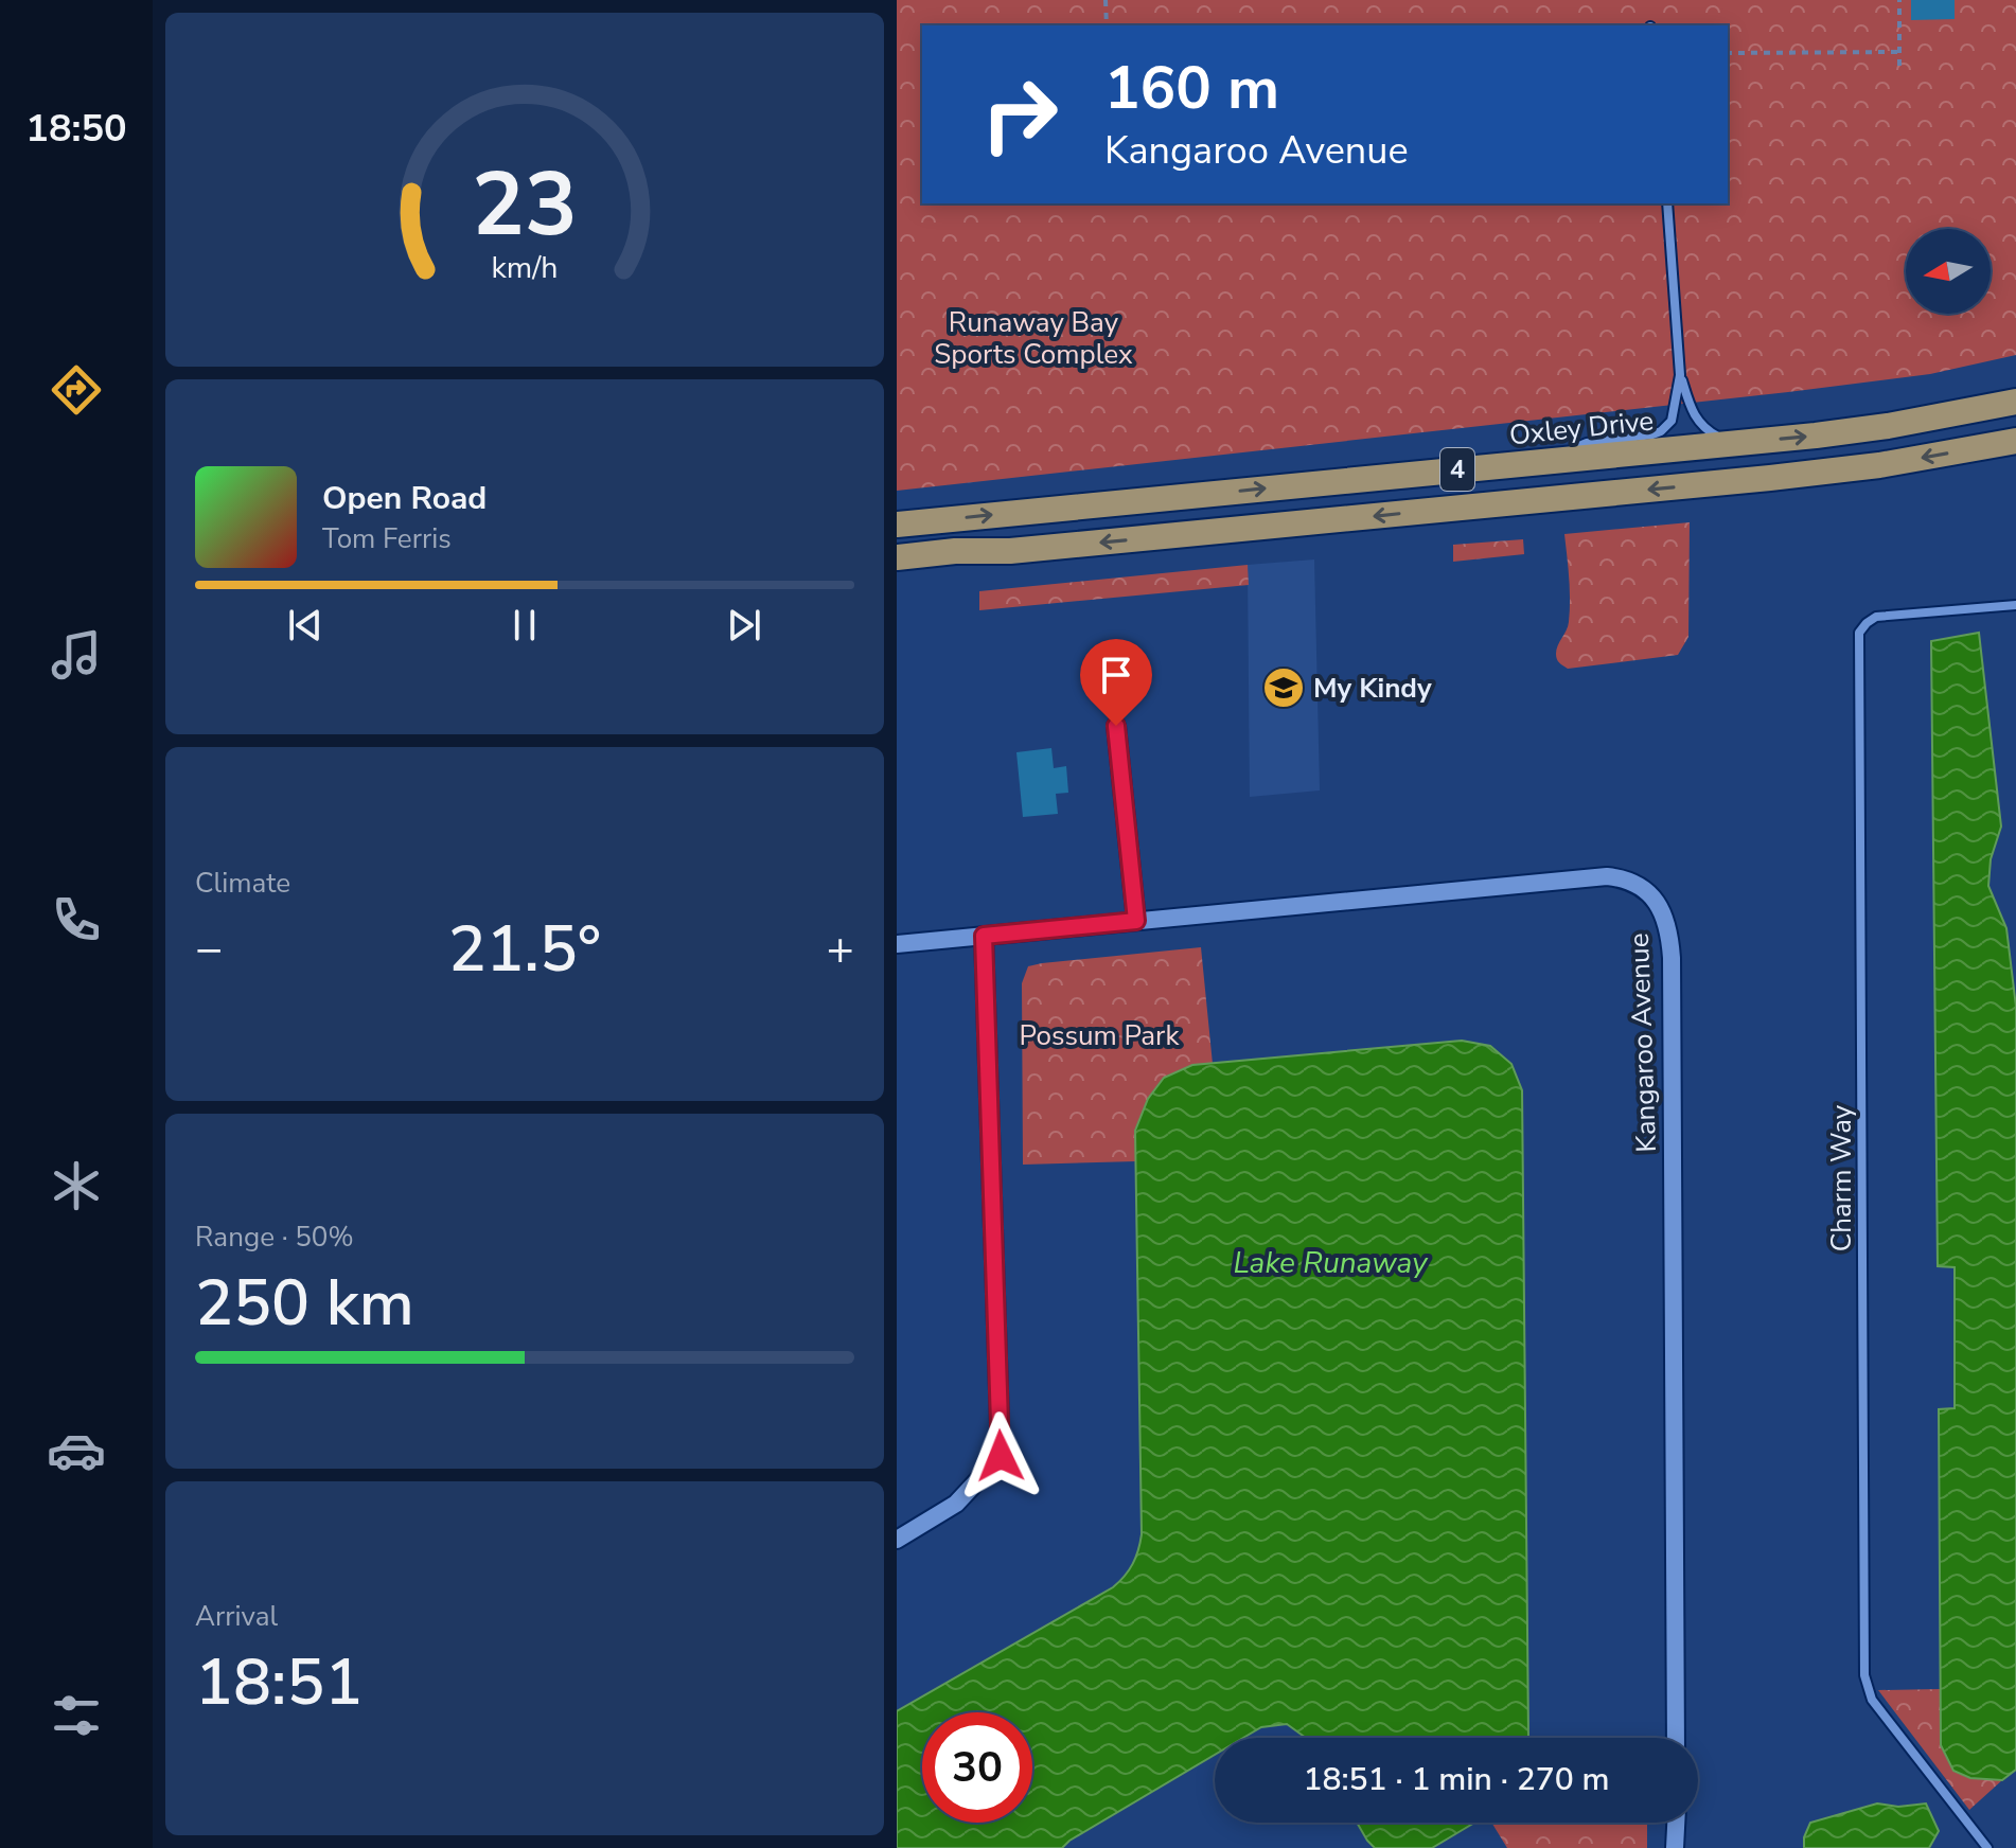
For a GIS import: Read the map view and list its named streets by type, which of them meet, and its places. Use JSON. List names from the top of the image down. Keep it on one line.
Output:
{"streets":{"main road":["Oxley Drive","4"],"street":["Kangaroo Avenue"],"lane":["Charm Way"]},"water":["Lake Runaway"],"parks":["Runaway Bay Sports Complex","Possum Park"],"places":{"school or university":["My Kindy"]},"north":"left","page":{"tabs":"18:50","turn":["160 m","Kangaroo Avenue"],"song":["Open Road","Tom Ferris"],"tile":["Climate",["Range · 50%","250 km"],["Arrival","18:51"]],"heat":["−","21.5°","+"],"limit":"30","trip":"18:51 · 1 min · 270 m","gauge":["23","km/h"]}}
